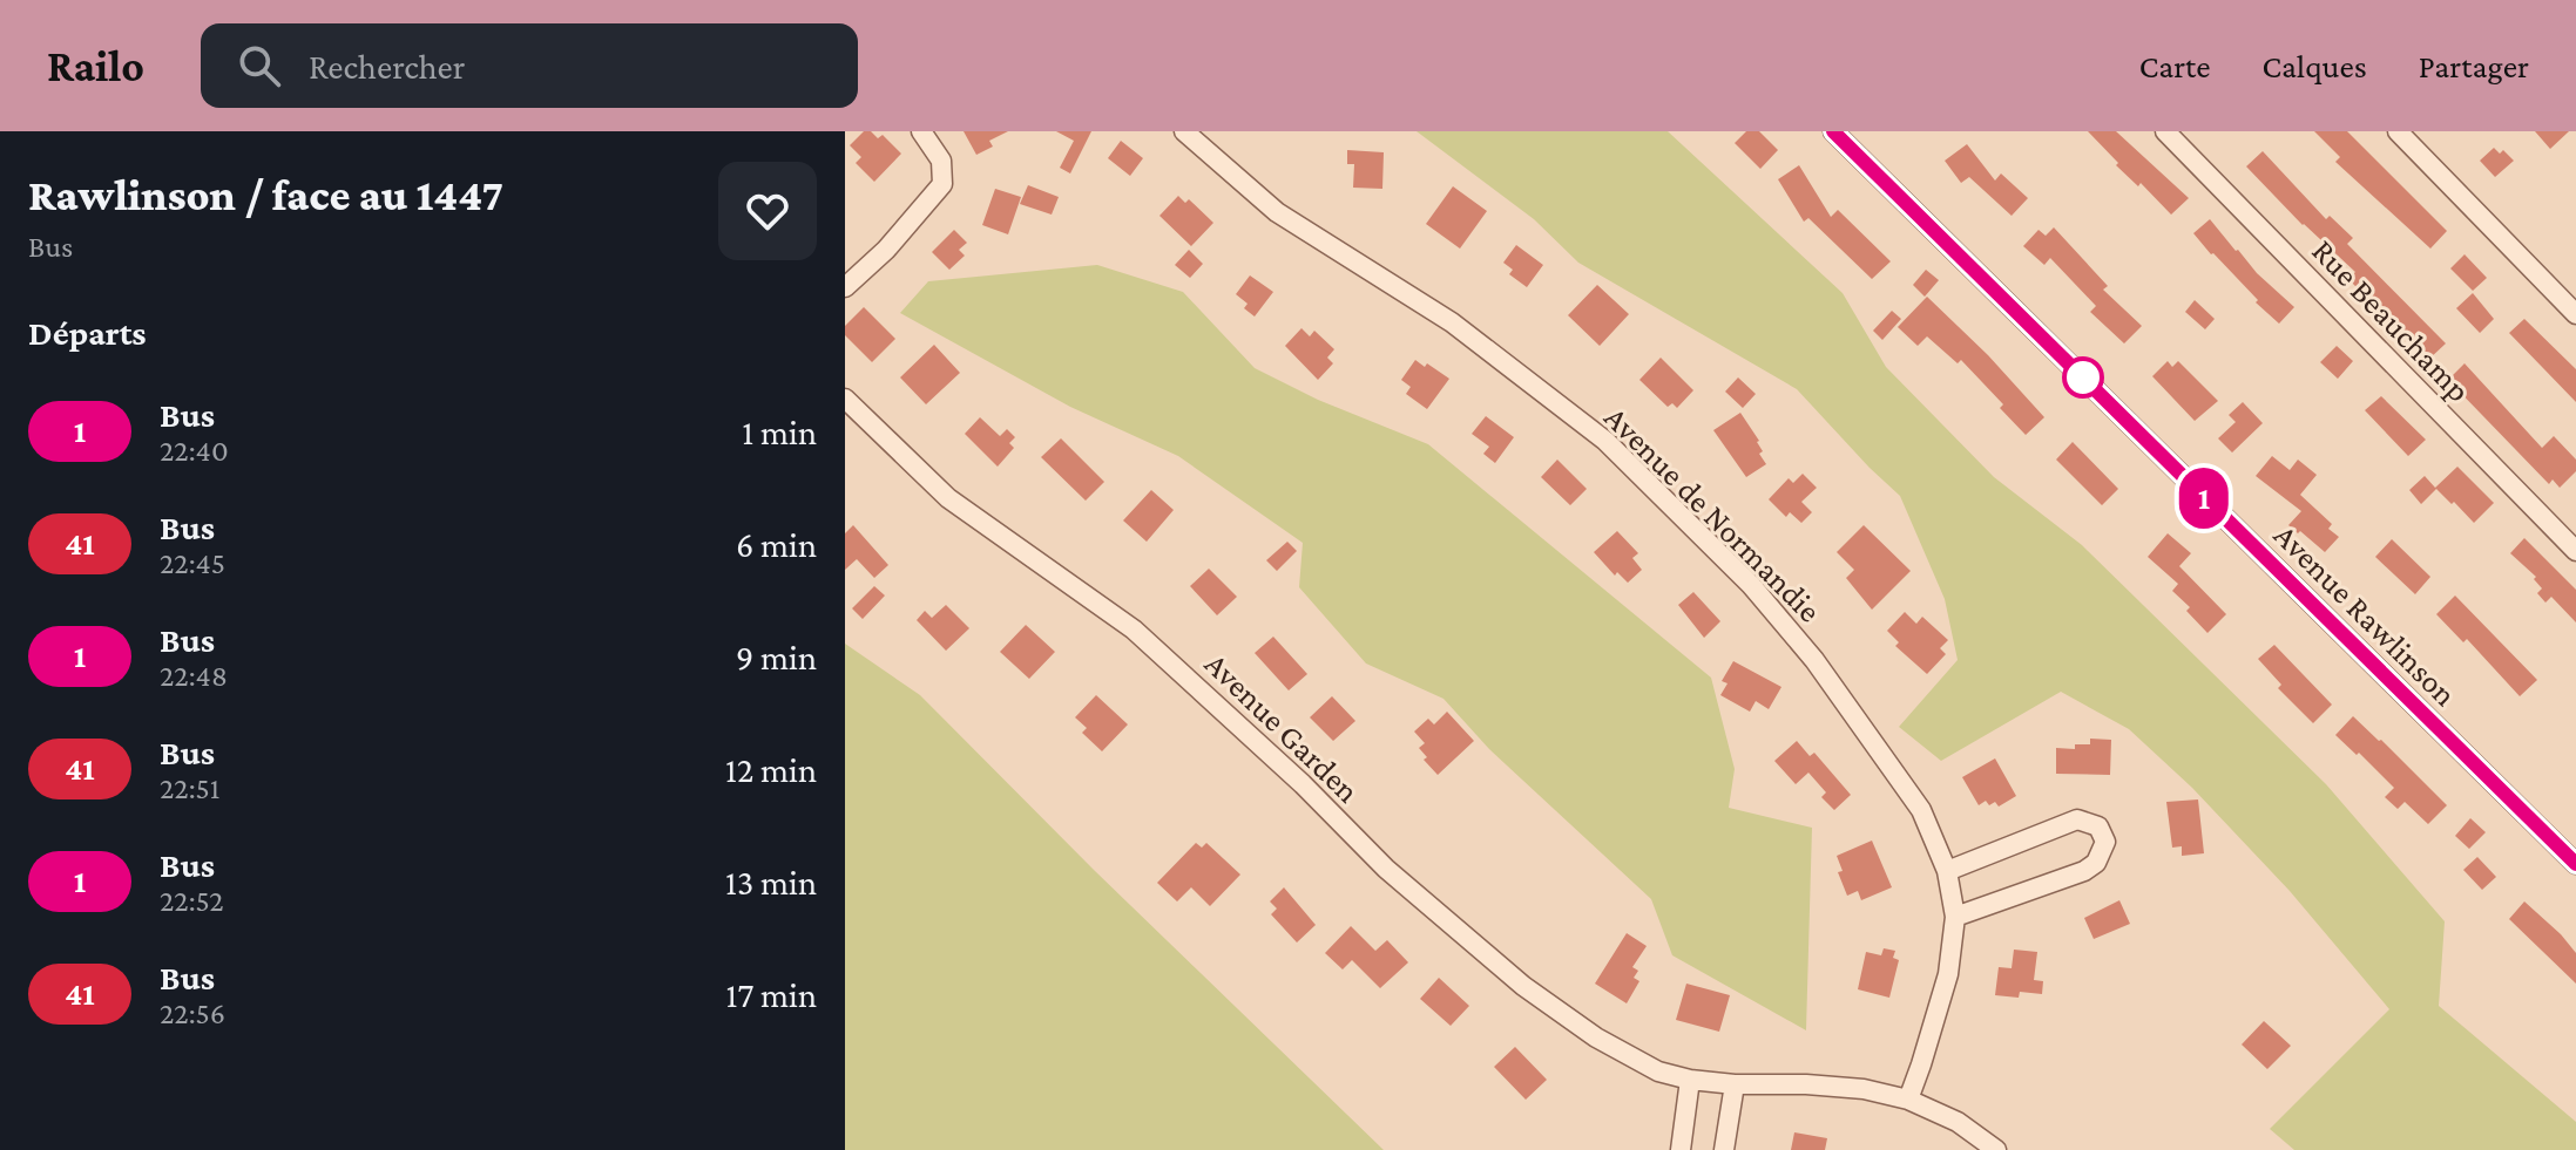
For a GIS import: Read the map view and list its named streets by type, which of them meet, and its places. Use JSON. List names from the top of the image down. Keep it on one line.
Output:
{"streets":{"street":["Rue Beauchamp","Avenue de Normandie","Avenue Rawlinson","Avenue Garden"]},"crossings":[["Avenue de Normandie","Avenue Garden"]],"lines":["bus line 1"],"page":{"header":"Railo","search":"Rechercher","nav":["Carte","Calques","Partager"],"heading":[["Rawlinson / face au 1447","Bus"],"Départs"],"on_map":"1","list":[{"mark":"1","name":"Bus","note":"22:40","value":"1 min"},{"mark":"41","name":"Bus","note":"22:45","value":"6 min"},{"mark":"1","name":"Bus","note":"22:48","value":"9 min"},{"mark":"41","name":"Bus","note":"22:51","value":"12 min"},{"mark":"1","name":"Bus","note":"22:52","value":"13 min"},{"mark":"41","name":"Bus","note":"22:56","value":"17 min"}]}}
